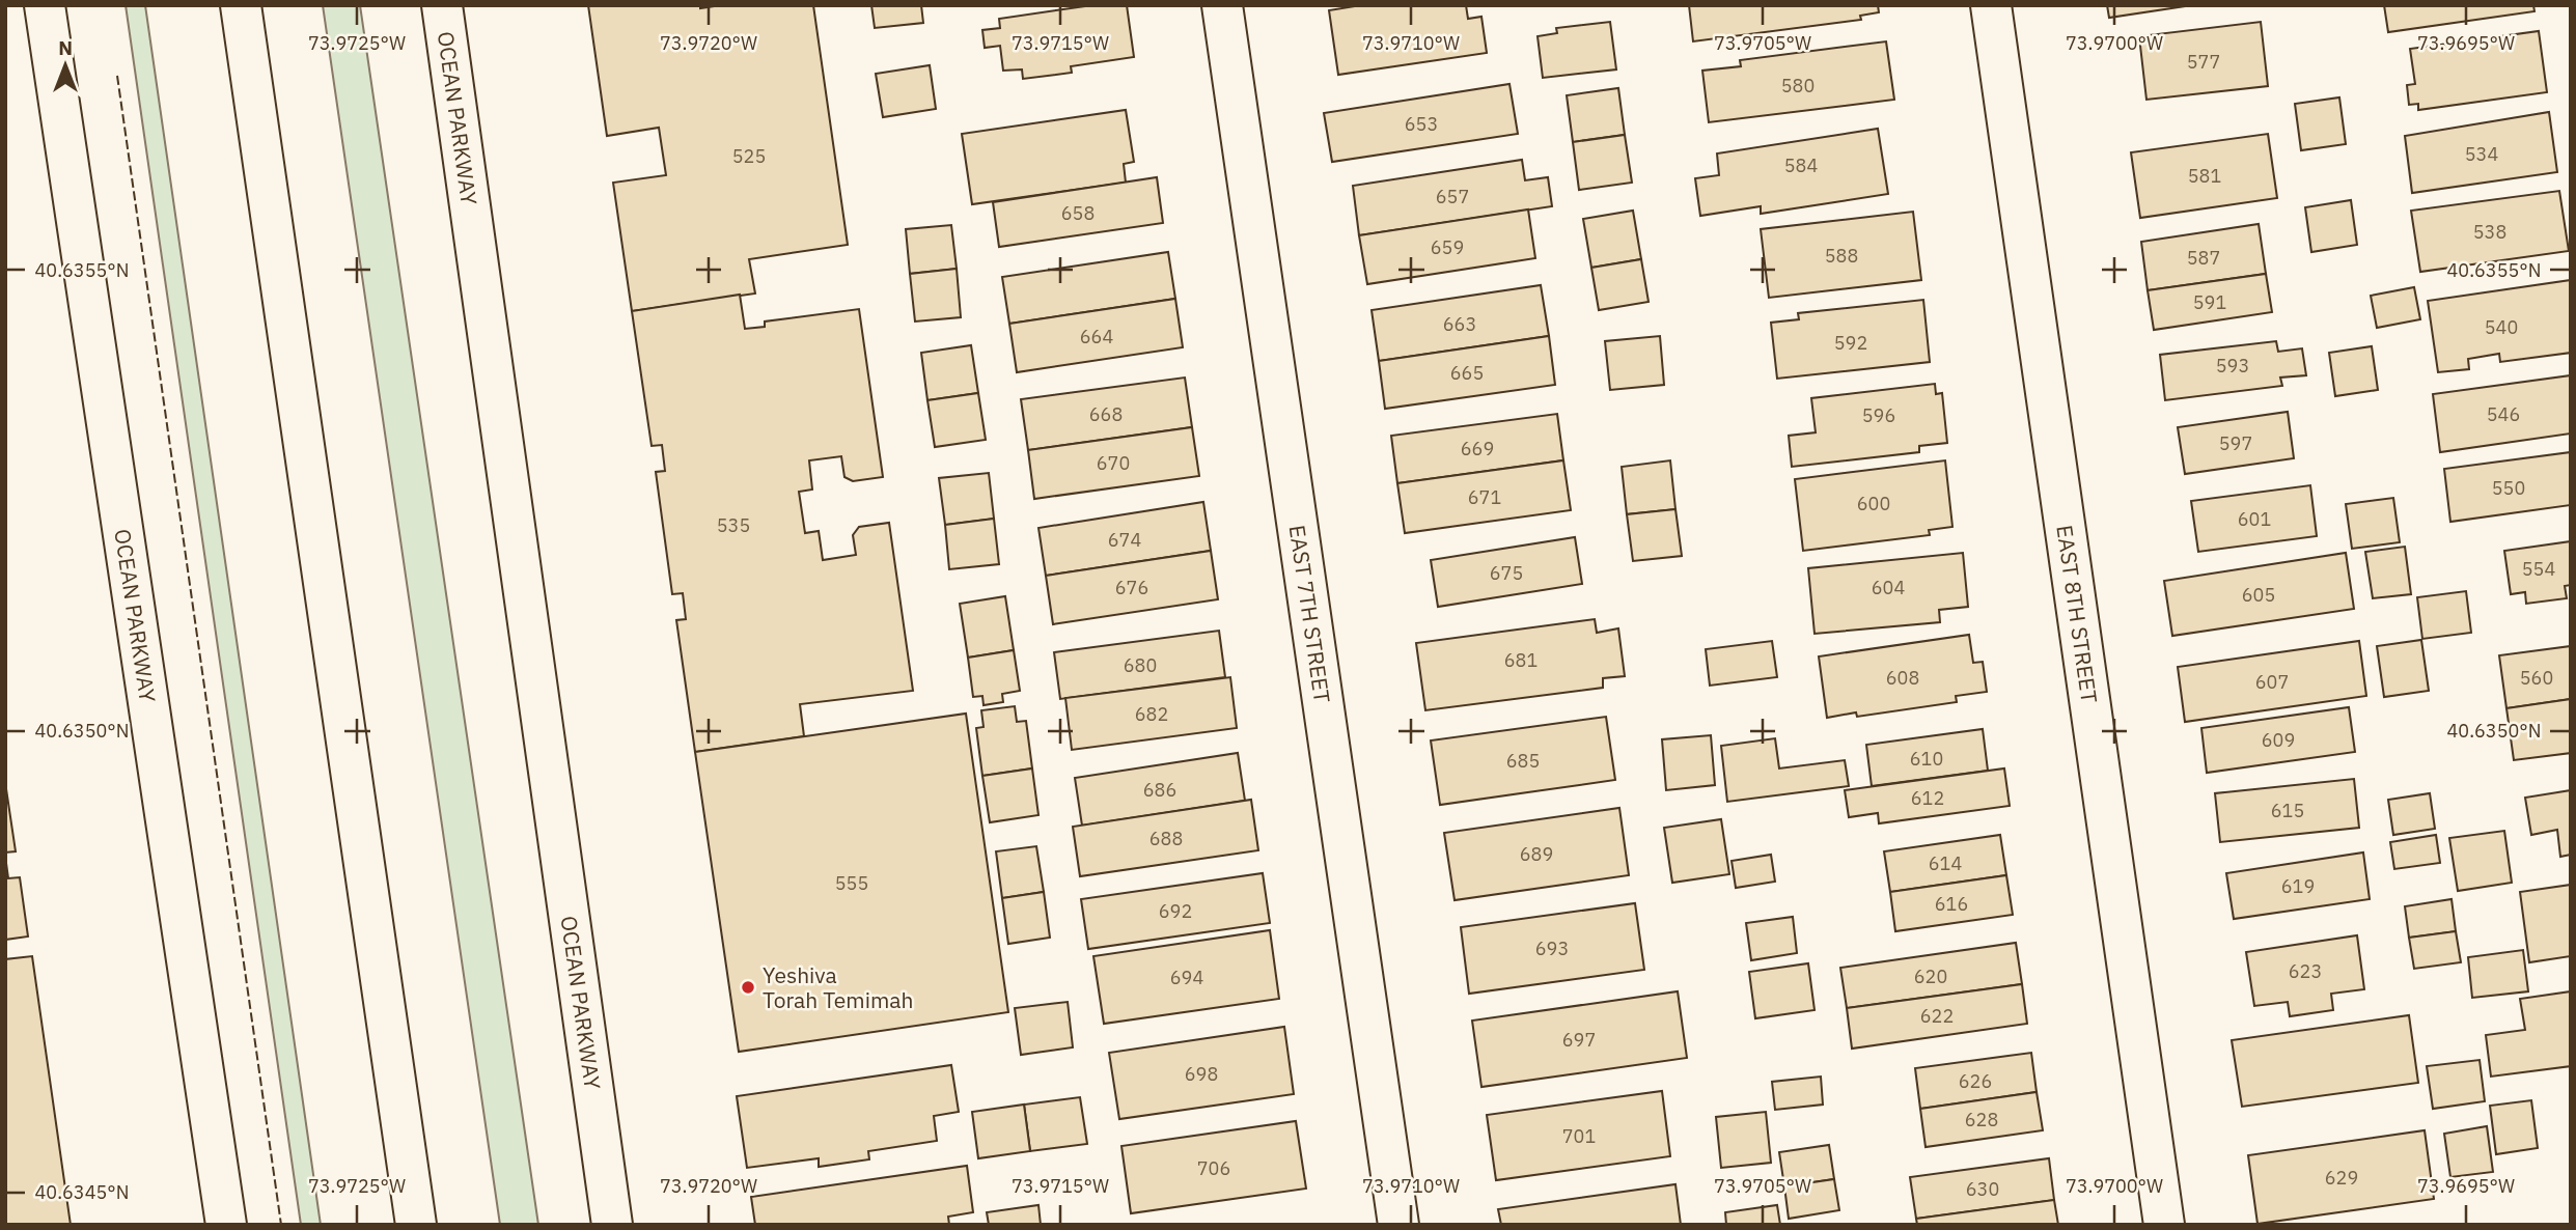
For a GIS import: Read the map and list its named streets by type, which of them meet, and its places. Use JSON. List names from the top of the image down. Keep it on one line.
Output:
{"streets":{"street":["OCEAN PARKWAY","EAST 7TH STREET","EAST 8TH STREET"]},"places":["Yeshiva Torah Temimah"],"house_numbers":["577","580","653","534","525","584","581","657","658","538","659","588","587","591","663","540","664","592","593","665","668","546","596","597","669","670","550","671","600","601","535","674","554","675","676","604","605","681","680","608","560","607","682","609","610","685","686","612","615","688","689","614","555","619","616","692","693","623","620","694","622","697","698","626","628","701","706","629","630"],"north":"top","coordinates":["73.9725°W","73.9720°W","73.9715°W","73.9710°W","73.9705°W","73.9700°W","73.9695°W","40.6355°N","40.6350°N","40.6345°N"]}
